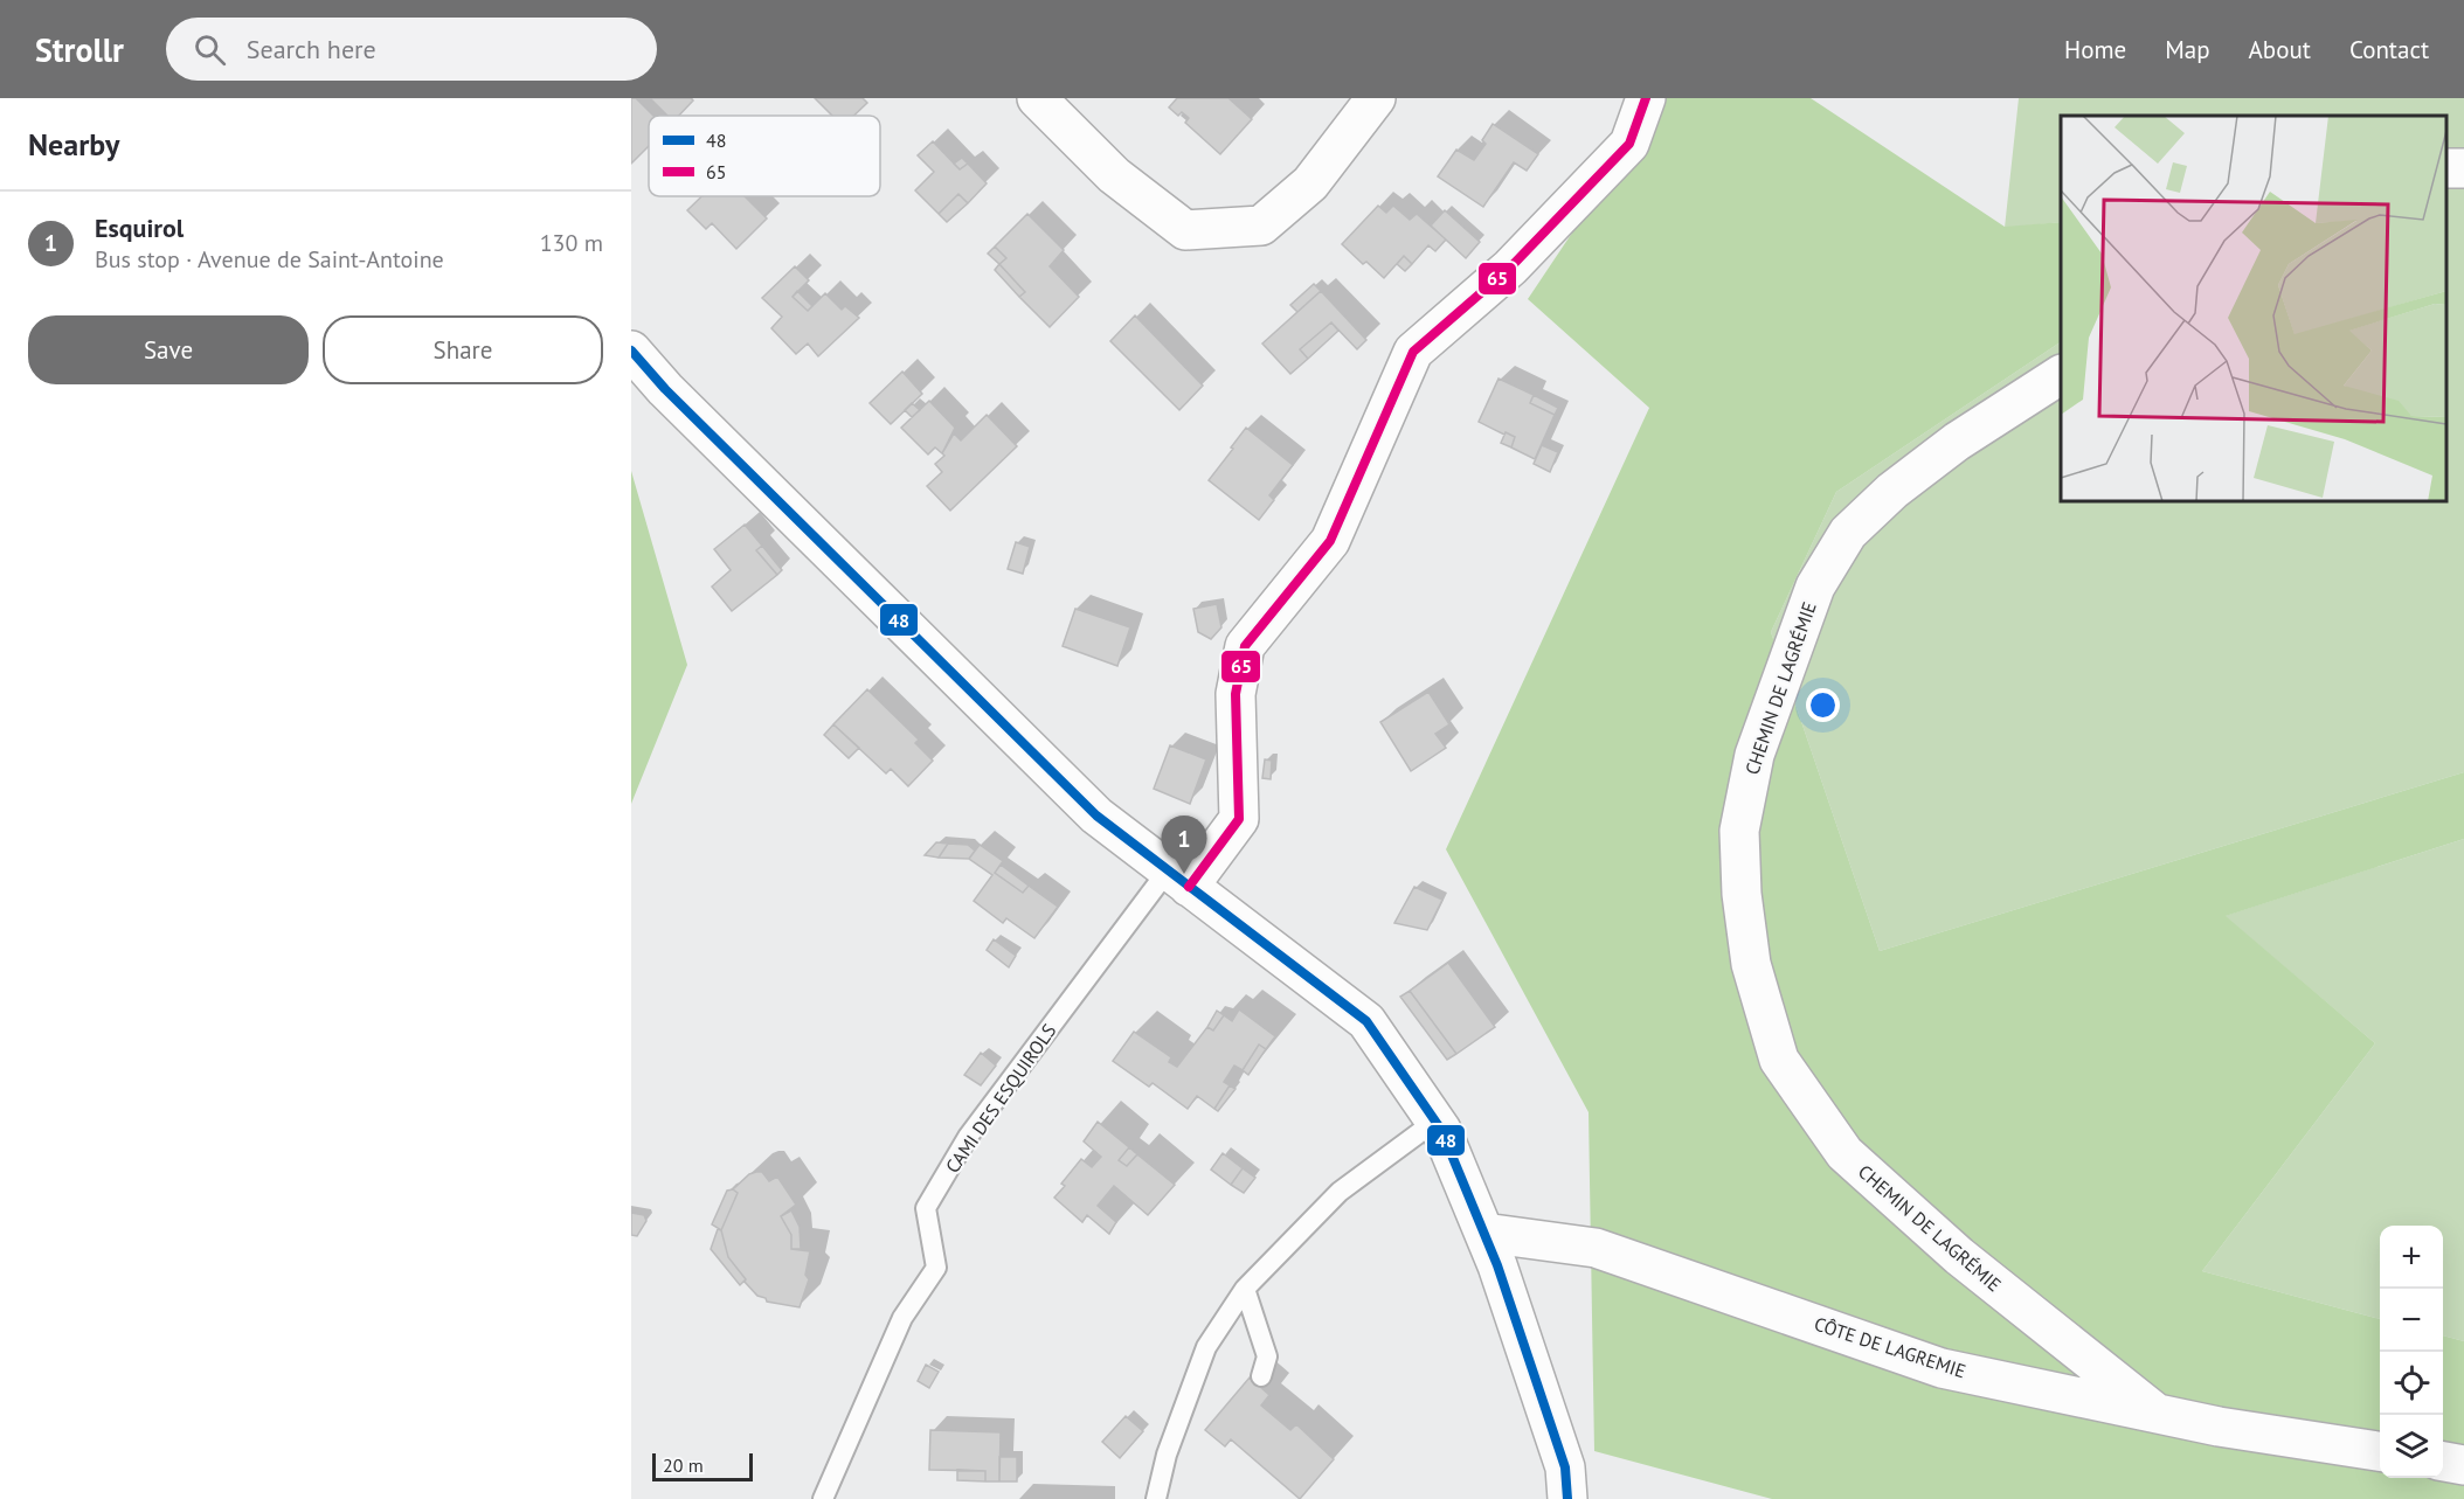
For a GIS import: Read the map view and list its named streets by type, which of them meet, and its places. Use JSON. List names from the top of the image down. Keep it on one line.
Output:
{"streets":{"street":["CHEMIN DE LAGRÉMIE","CÔTE DE LAGREMIE"],"lane":["CAMI DES ESQUIROLS"]},"crossings":[["CHEMIN DE LAGRÉMIE","CÔTE DE LAGREMIE"]],"lines":["transit line 65","transit line 48"],"legend":["48","65"],"scale_bar":"20 m","page":{"header":"Strollr","search":"Search here","nav":["Home","Map","About","Contact"],"heading":"Nearby","list":[{"mark":"1","name":"Esquirol","note":"Bus stop · Avenue de Saint-Antoine","value":"130 m"}],"buttons":["Save","Share"],"pins":"1","map_buttons":["+","−"],"scale":"20 m"}}
